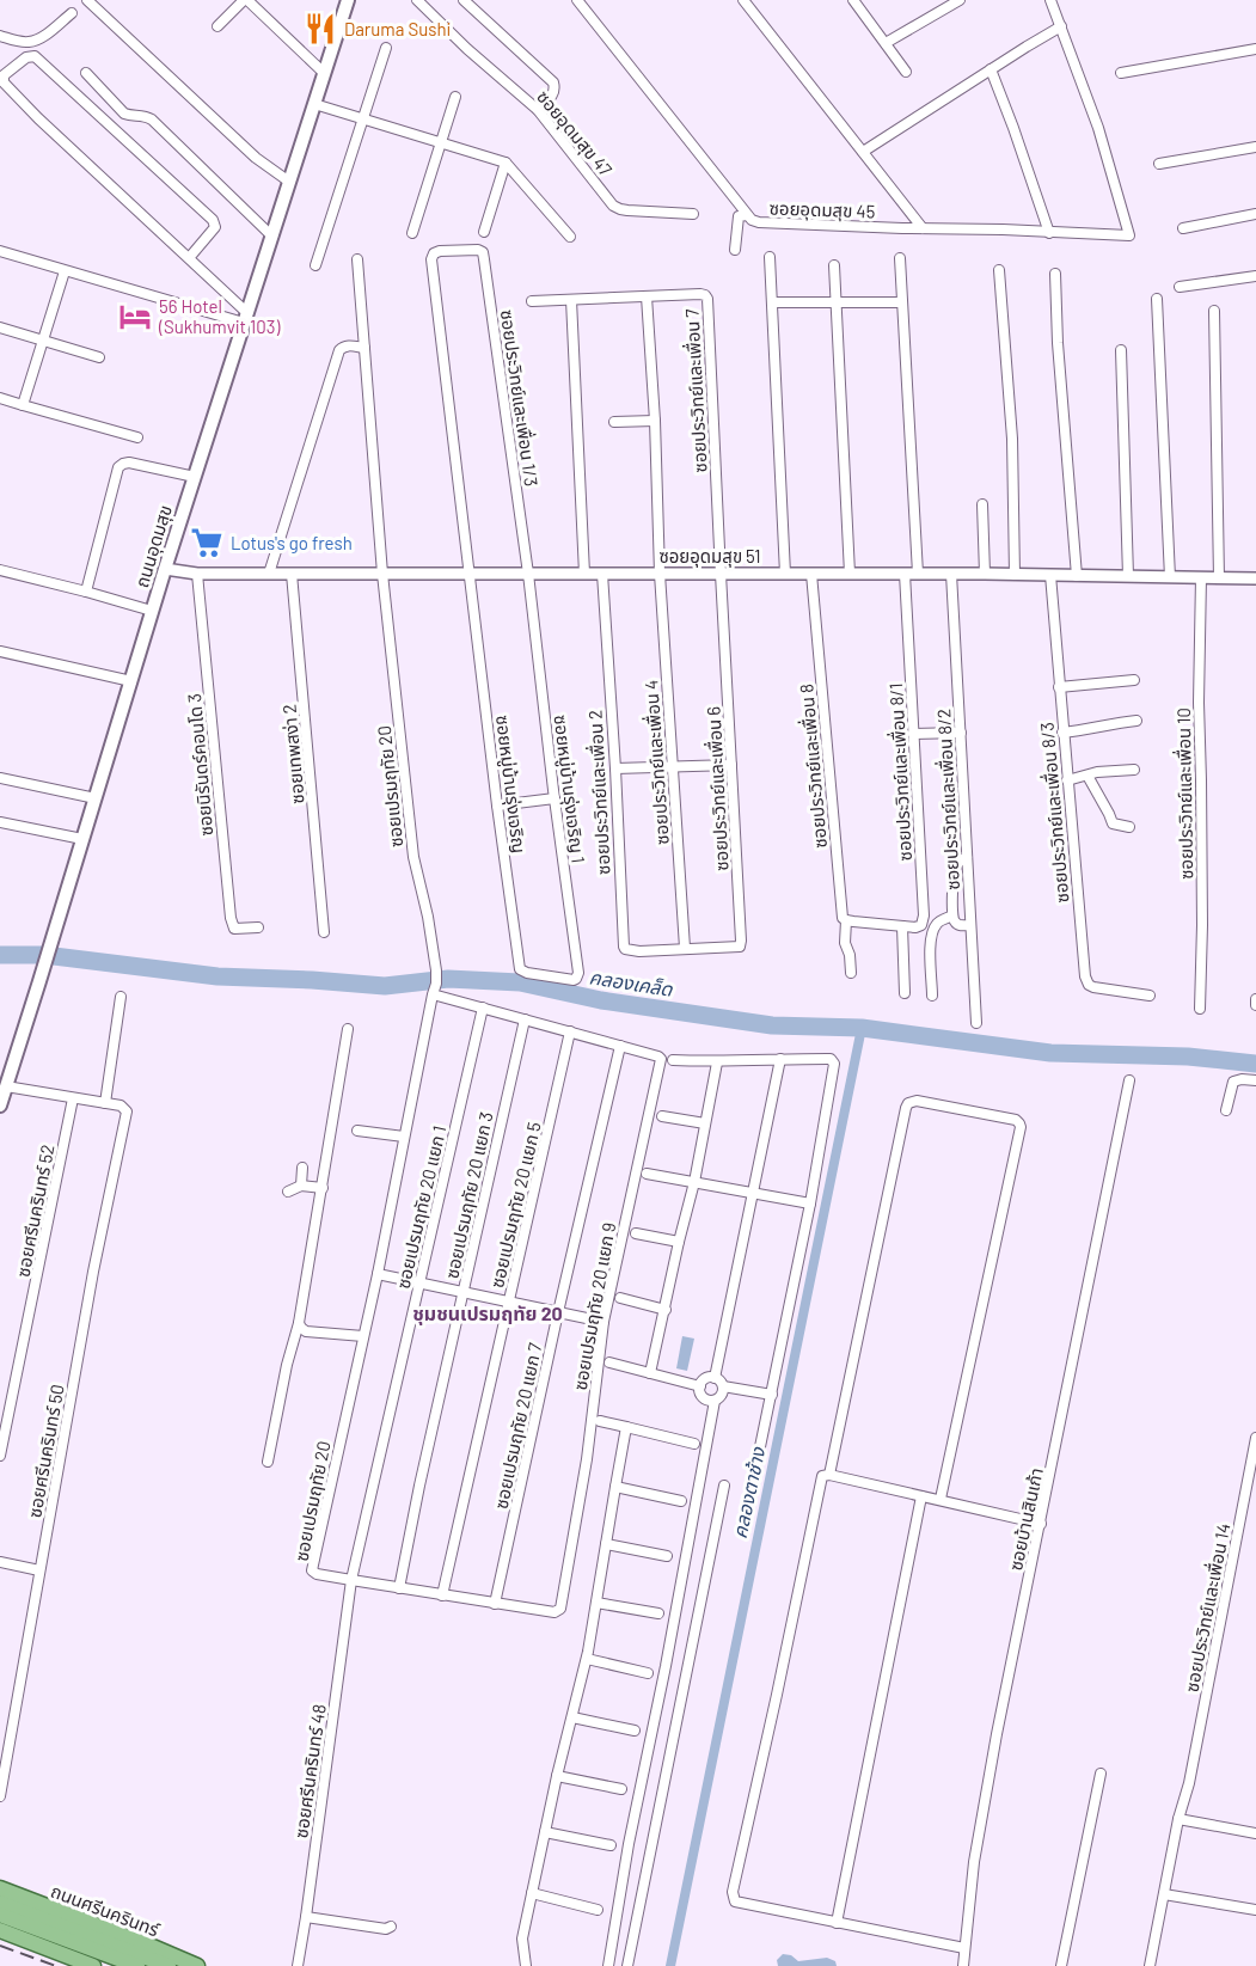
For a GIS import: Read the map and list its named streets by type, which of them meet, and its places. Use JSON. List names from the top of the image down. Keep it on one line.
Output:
{"streets":{"main road":["ถนนอุดมสุข","ถนนศรีนครินทร์"],"street":["ซอยอุดมสุข 47","ซอยอุดมสุข 45","ซอยประวิทย์และเพื่อน 7","ซอยประวิทย์และเพื่อน 1/3","ซอยอุดมสุข 51","ซอยเทพสง่า 2","ซอยประวิทย์และเพื่อน 4","ซอยนิรันดร์คอนโด 3","ซอยประวิทย์และเพื่อน 8","ซอยประวิทย์และเพื่อน 8/1","ซอยหมู่บ้านรุ่งเจริญ","ซอยเปรมฤทัย 20","ซอยหมู่บ้านรุ่งเจริญ 1","ซอยประวิทย์และเพื่อน 6","ซอยประวิทย์และเพื่อน 2","ซอยประวิทย์และเพื่อน 10","ซอยประวิทย์และเพื่อน 8/2","ซอยประวิทย์และเพื่อน 8/3","ซอยเปรมฤทัย 20 แยก 3","ซอยเปรมฤทัย 20 แยก 5","ซอยเปรมฤทัย 20 แยก 1","ซอยศรีนครินทร์ 52","ซอยเปรมฤทัย 20 แยก 9","ซอยเปรมฤทัย 20 แยก 7","ซอยศรีนครินทร์ 50","ซอยบ้านสินเก้า","ซอยประวิทย์และเพื่อน 14","ซอยศรีนครินทร์ 48"]},"crossings":[["ซอยประวิทย์และเพื่อน 7","ซอยอุดมสุข 51"],["ซอยประวิทย์และเพื่อน 7","ซอยประวิทย์และเพื่อน 4"],["ซอยประวิทย์และเพื่อน 7","ซอยประวิทย์และเพื่อน 6"],["ซอยประวิทย์และเพื่อน 1/3","ซอยอุดมสุข 51"],["ซอยประวิทย์และเพื่อน 1/3","ซอยหมู่บ้านรุ่งเจริญ"],["ซอยประวิทย์และเพื่อน 1/3","ซอยหมู่บ้านรุ่งเจริญ 1"],["ถนนอุดมสุข","ซอยอุดมสุข 51"],["ซอยอุดมสุข 51","ซอยเทพสง่า 2"],["ซอยอุดมสุข 51","ซอยประวิทย์และเพื่อน 4"],["ซอยอุดมสุข 51","ซอยนิรันดร์คอนโด 3"],["ซอยอุดมสุข 51","ซอยประวิทย์และเพื่อน 8"],["ซอยอุดมสุข 51","ซอยประวิทย์และเพื่อน 8/1"],["ซอยอุดมสุข 51","ซอยหมู่บ้านรุ่งเจริญ"],["ซอยอุดมสุข 51","ซอยเปรมฤทัย 20"],["ซอยอุดมสุข 51","ซอยหมู่บ้านรุ่งเจริญ 1"],["ซอยอุดมสุข 51","ซอยประวิทย์และเพื่อน 6"],["ซอยอุดมสุข 51","ซอยประวิทย์และเพื่อน 2"],["ซอยอุดมสุข 51","ซอยประวิทย์และเพื่อน 10"],["ซอยอุดมสุข 51","ซอยประวิทย์และเพื่อน 8/2"],["ซอยอุดมสุข 51","ซอยประวิทย์และเพื่อน 8/3"],["ซอยประวิทย์และเพื่อน 4","ซอยประวิทย์และเพื่อน 6"],["ซอยประวิทย์และเพื่อน 4","ซอยประวิทย์และเพื่อน 2"],["ซอยหมู่บ้านรุ่งเจริญ","ซอยหมู่บ้านรุ่งเจริญ 1"],["ซอยเปรมฤทัย 20","ซอยเปรมฤทัย 20 แยก 3"],["ซอยเปรมฤทัย 20","ซอยเปรมฤทัย 20 แยก 5"],["ซอยเปรมฤทัย 20","ซอยเปรมฤทัย 20 แยก 1"],["ซอยเปรมฤทัย 20","ซอยเปรมฤทัย 20 แยก 9"],["ซอยเปรมฤทัย 20","ซอยเปรมฤทัย 20 แยก 7"],["ซอยเปรมฤทัย 20","ซอยศรีนครินทร์ 48"],["ซอยประวิทย์และเพื่อน 6","ซอยประวิทย์และเพื่อน 2"],["ซอยเปรมฤทัย 20 แยก 1","ซอยศรีนครินทร์ 48"],["ซอยเปรมฤทัย 20 แยก 9","ซอยเปรมฤทัย 20 แยก 7"]],"districts":["ชุมชนเปรมฤทัย 20"],"water":["คลองเคล็ด","คลองตาช้าง"],"places":{"restaurant":["Daruma Sushi"],"hotel":["56 Hotel (Sukhumvit 103)"],"supermarket":["Lotus's go fresh"]}}
